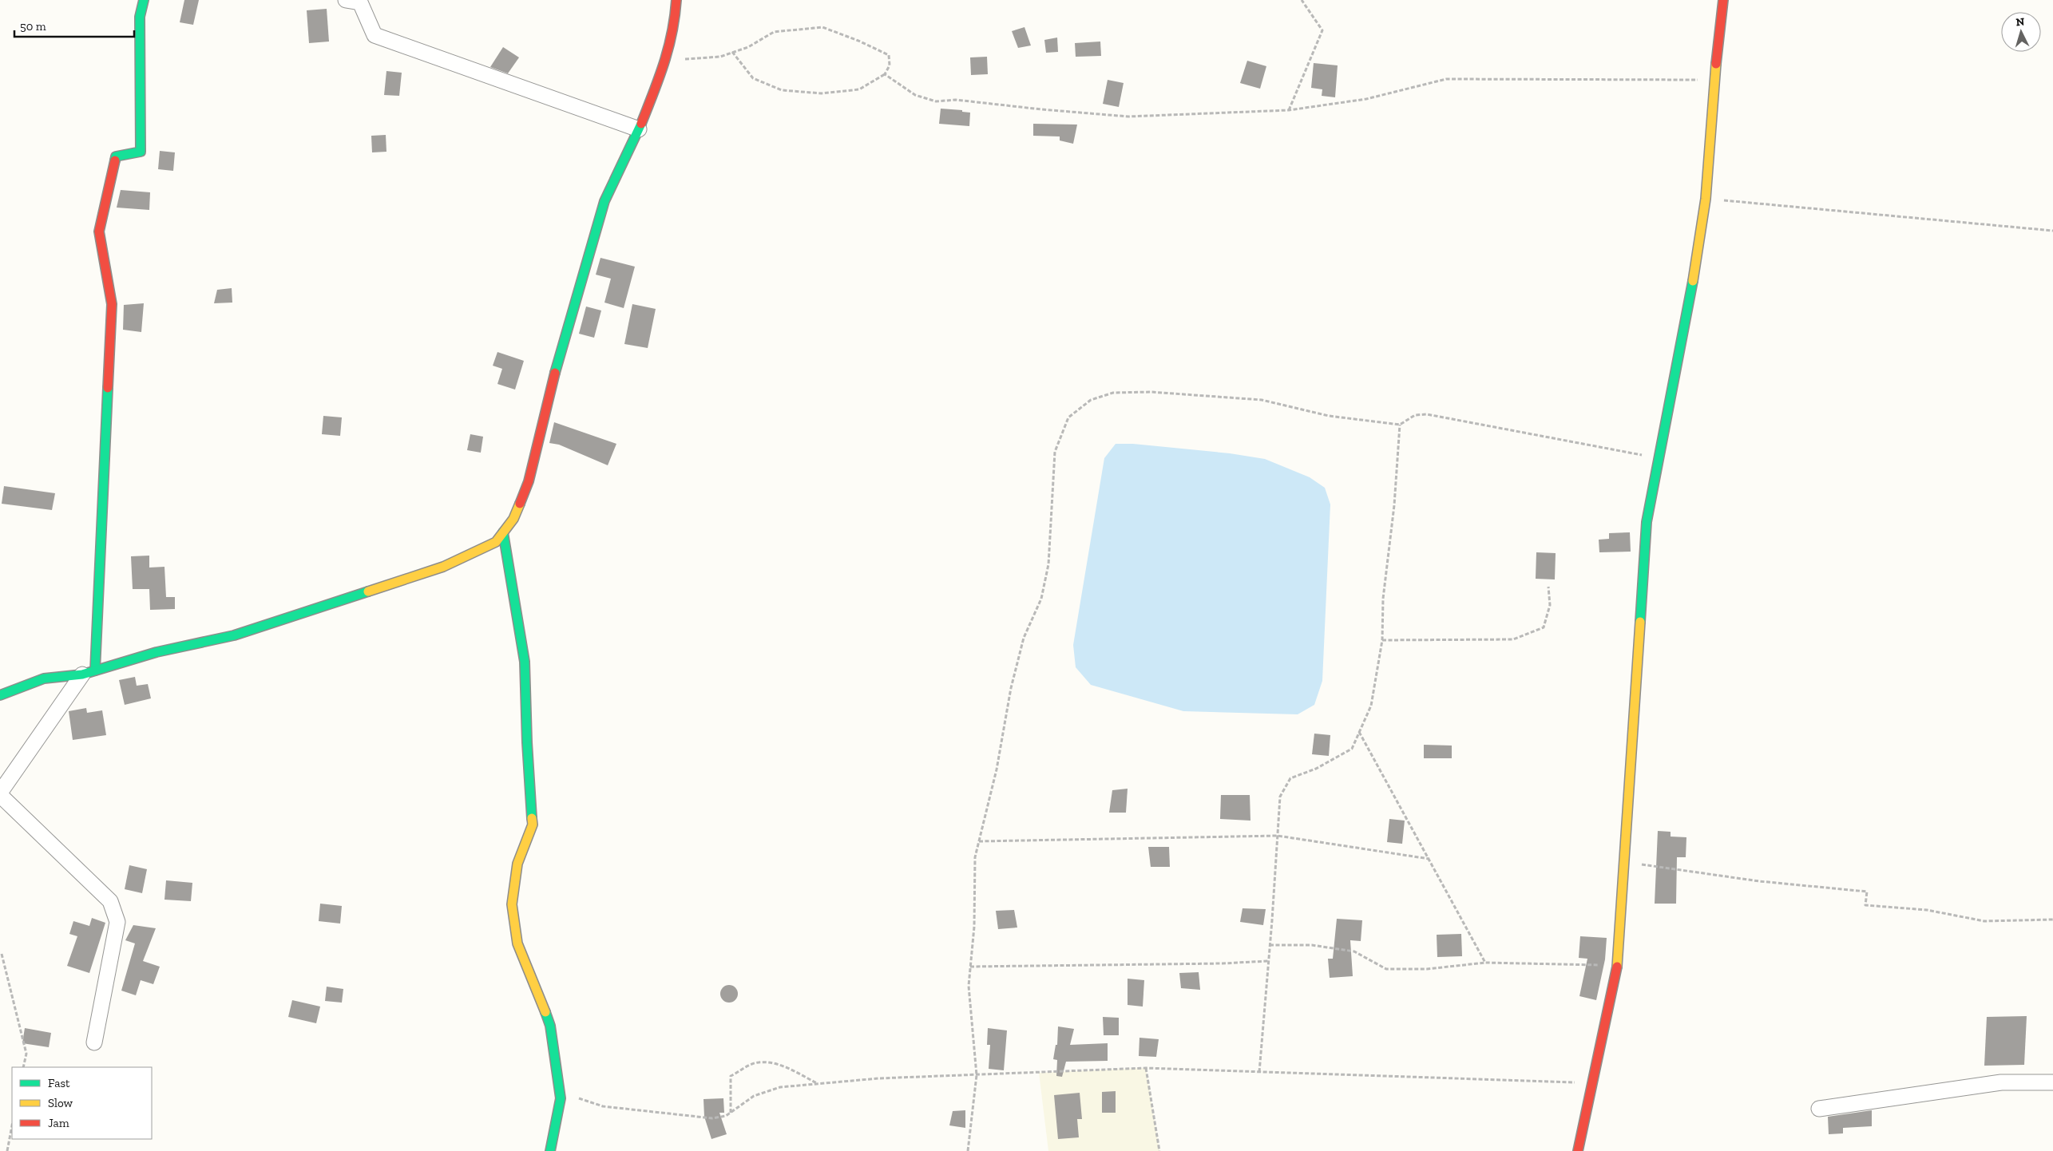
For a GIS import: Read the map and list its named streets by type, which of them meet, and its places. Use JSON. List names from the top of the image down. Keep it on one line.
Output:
{"legend":["Fast","Slow","Jam"],"scale_bar":"50 m","north":"top"}
